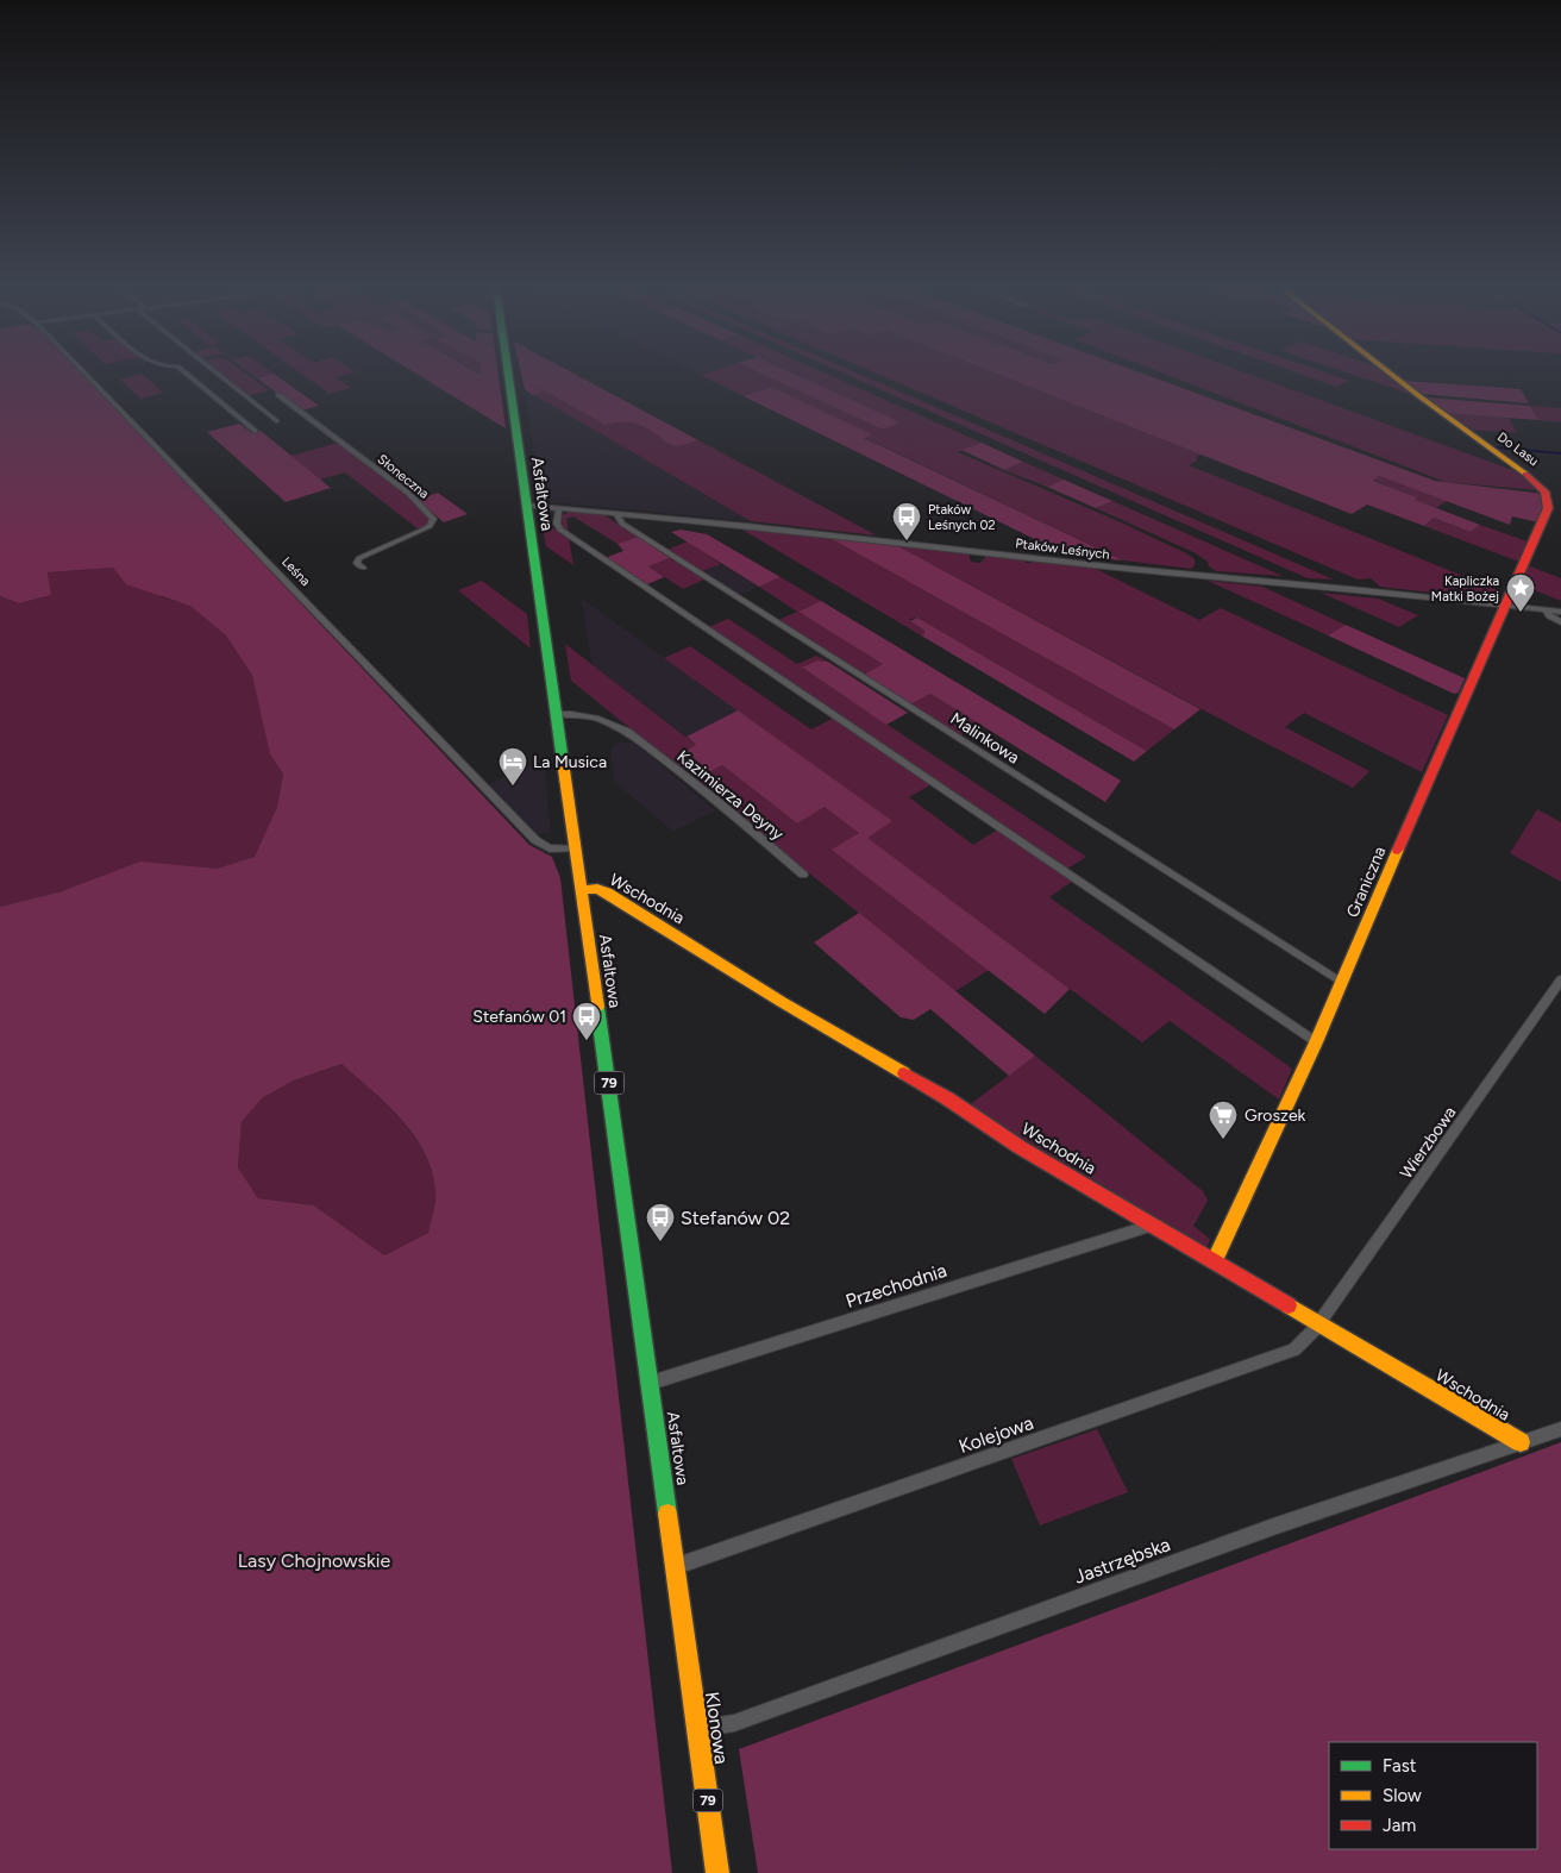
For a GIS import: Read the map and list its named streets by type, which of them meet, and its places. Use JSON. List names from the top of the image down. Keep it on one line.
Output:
{"streets":{"street":["Do Lasu","Słoneczna","Asfaltowa","Ptaków Leśnych","Leśna","Malinkowa","Kazimierza Deyny","Graniczna","Wschodnia","79","Wierzbowa","Przechodnia","Kolejowa","Jastrzębska","Klonowa"]},"crossings":[["Do Lasu","Graniczna"],["Asfaltowa","Ptaków Leśnych"],["Asfaltowa","Leśna"],["Asfaltowa","Kazimierza Deyny"],["Asfaltowa","Wschodnia"],["Asfaltowa","Przechodnia"],["Asfaltowa","Kolejowa"],["Asfaltowa","Klonowa"],["Ptaków Leśnych","Malinkowa"],["Ptaków Leśnych","Graniczna"],["Malinkowa","Graniczna"],["Graniczna","Wschodnia"],["Wschodnia","Wierzbowa"],["Wschodnia","Przechodnia"],["Wschodnia","Kolejowa"],["Wschodnia","Jastrzębska"],["Wierzbowa","Kolejowa"],["Jastrzębska","Klonowa"]],"parks":["Lasy Chojnowskie"],"places":{"bus stop":["Ptaków Leśnych 02","Stefanów 01","Stefanów 02"],"place":["Kapliczka Matki Bożej"],"hotel":["La Musica"],"supermarket":["Groszek"]},"legend":["Fast","Slow","Jam"]}
